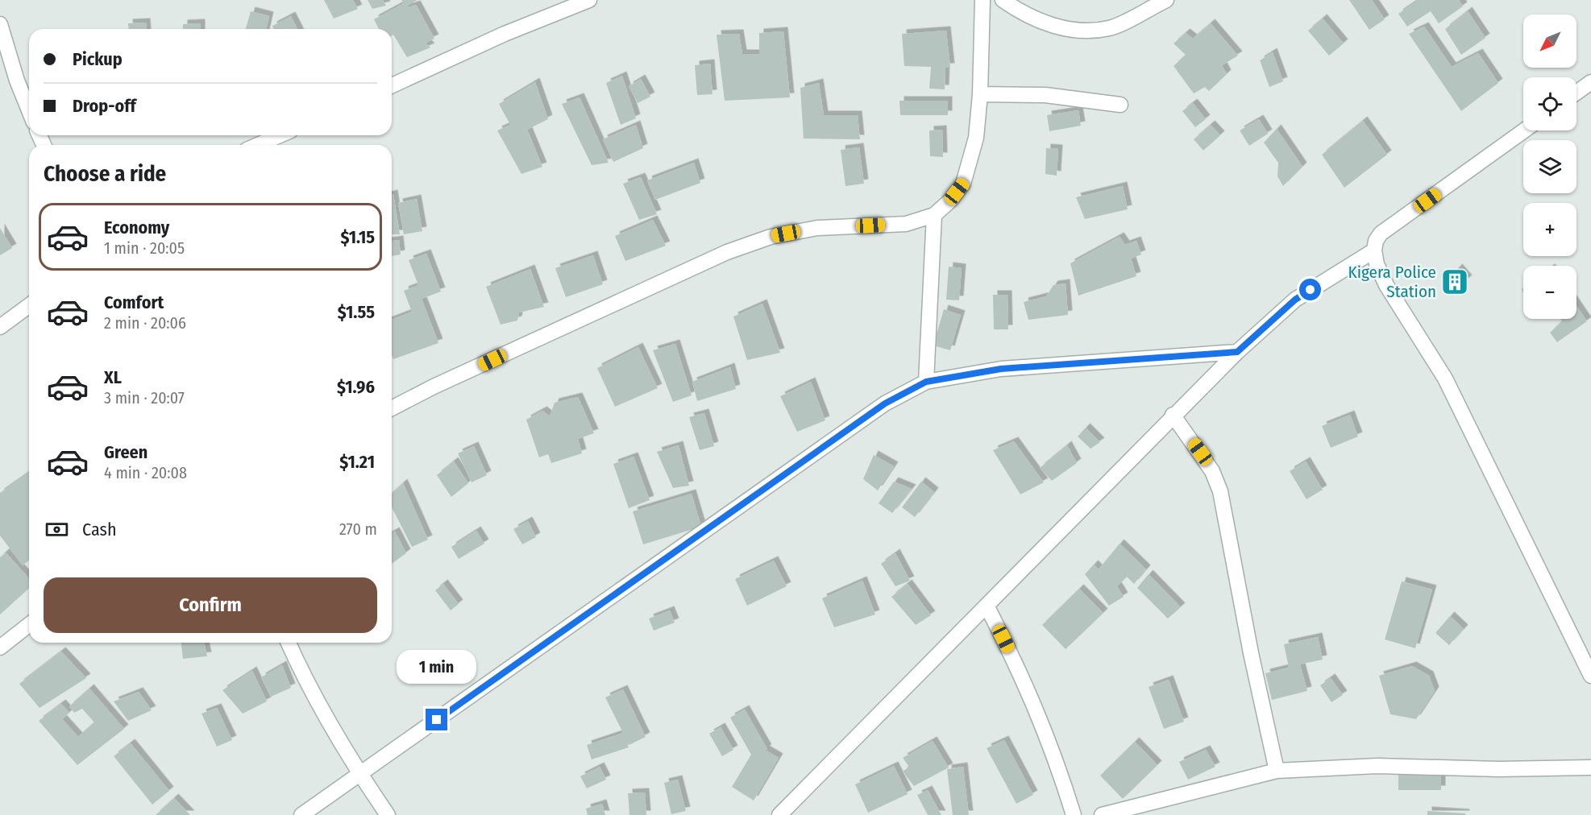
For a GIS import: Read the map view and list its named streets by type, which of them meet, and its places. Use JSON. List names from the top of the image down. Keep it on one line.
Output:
{"places":{"building":["Kigera Police Station"]},"north":"bottom left","page":{"map_buttons":["+","−"],"banner":["Pickup","Drop-off"],"heading":"Choose a ride","list":[{"name":"Economy","note":"1 min · 20:05","value":"$1.15"},{"name":"Comfort","note":"2 min · 20:06","value":"$1.55"},{"name":"XL","note":"3 min · 20:07","value":"$1.96"},{"name":"Green","note":"4 min · 20:08","value":"$1.21"}],"pay":["Cash","270 m"],"buttons":"Confirm","bubble":"1 min"}}
